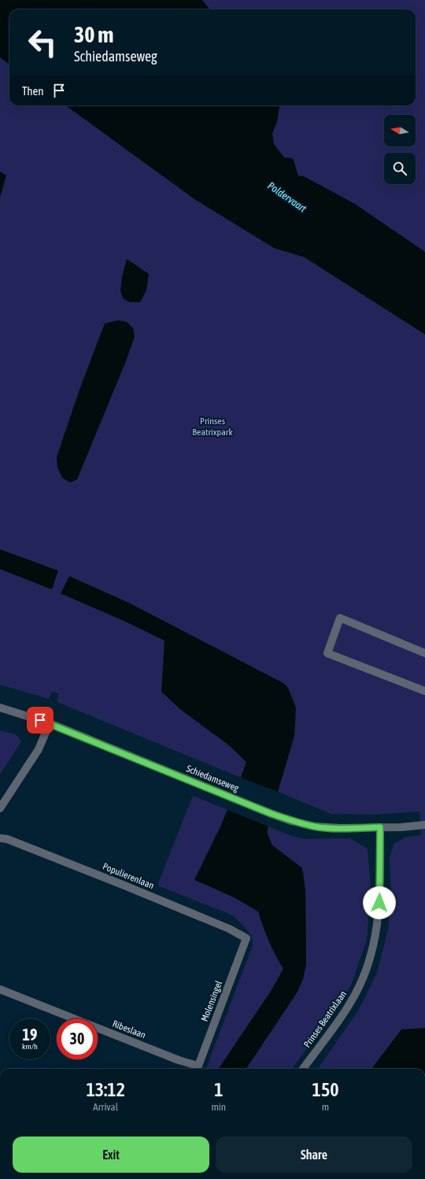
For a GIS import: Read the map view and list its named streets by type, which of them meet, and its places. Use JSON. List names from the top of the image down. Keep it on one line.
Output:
{"streets":{"street":["Schiedamseweg","Populierenlaan","Molensingel","Prinses Beatrixlaan","Ribeslaan"]},"crossings":[["Schiedamseweg","Prinses Beatrixlaan"],["Populierenlaan","Molensingel"],["Molensingel","Ribeslaan"]],"water":["Poldervaart"],"parks":["Prinses Beatrixpark"],"north":"left","page":{"turn":["30 m","Schiedamseweg"],"then":"Then","speed":"19 km/h","limit":"30","eta":["13:12","Arrival","1","min","150","m"],"buttons":["Exit","Share"]}}
